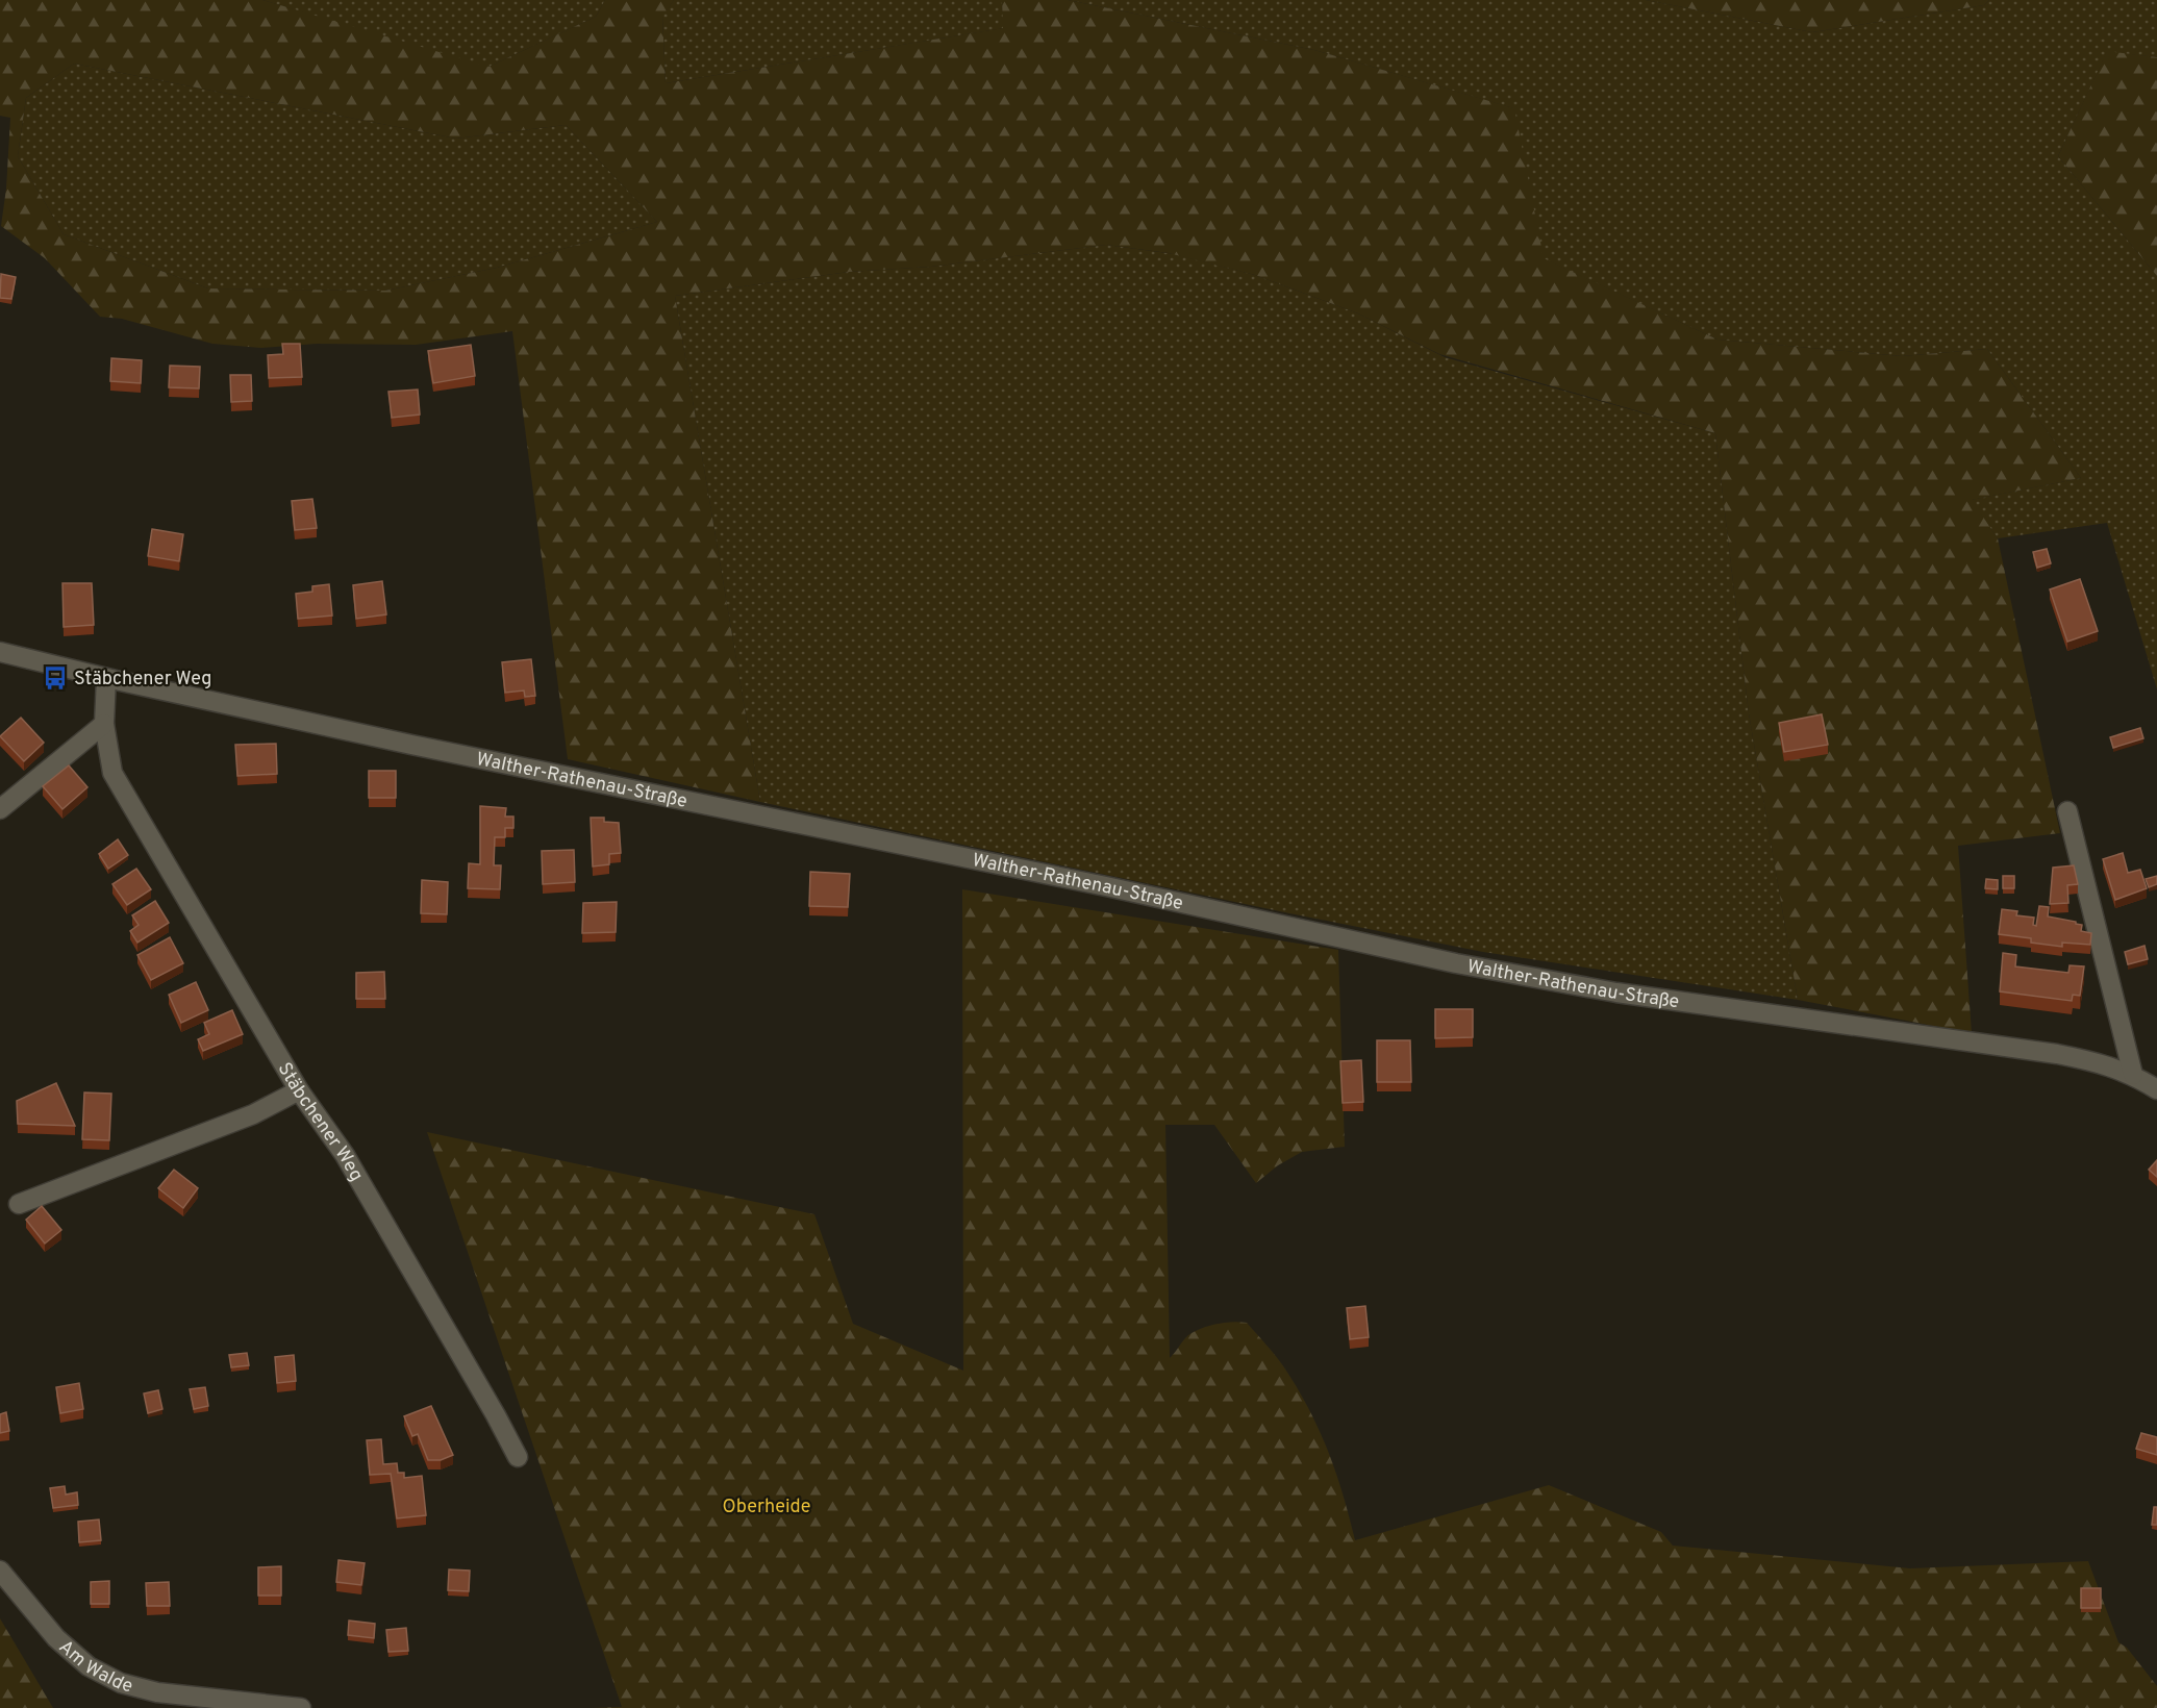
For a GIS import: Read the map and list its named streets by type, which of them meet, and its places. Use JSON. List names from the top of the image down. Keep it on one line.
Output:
{"streets":{"street":["Walther-Rathenau-Straße","Stäbchener Weg","Am Walde"]},"crossings":[["Walther-Rathenau-Straße","Stäbchener Weg"]],"parks":["Oberheide"],"places":{"bus stop":["Stäbchener Weg"]}}
